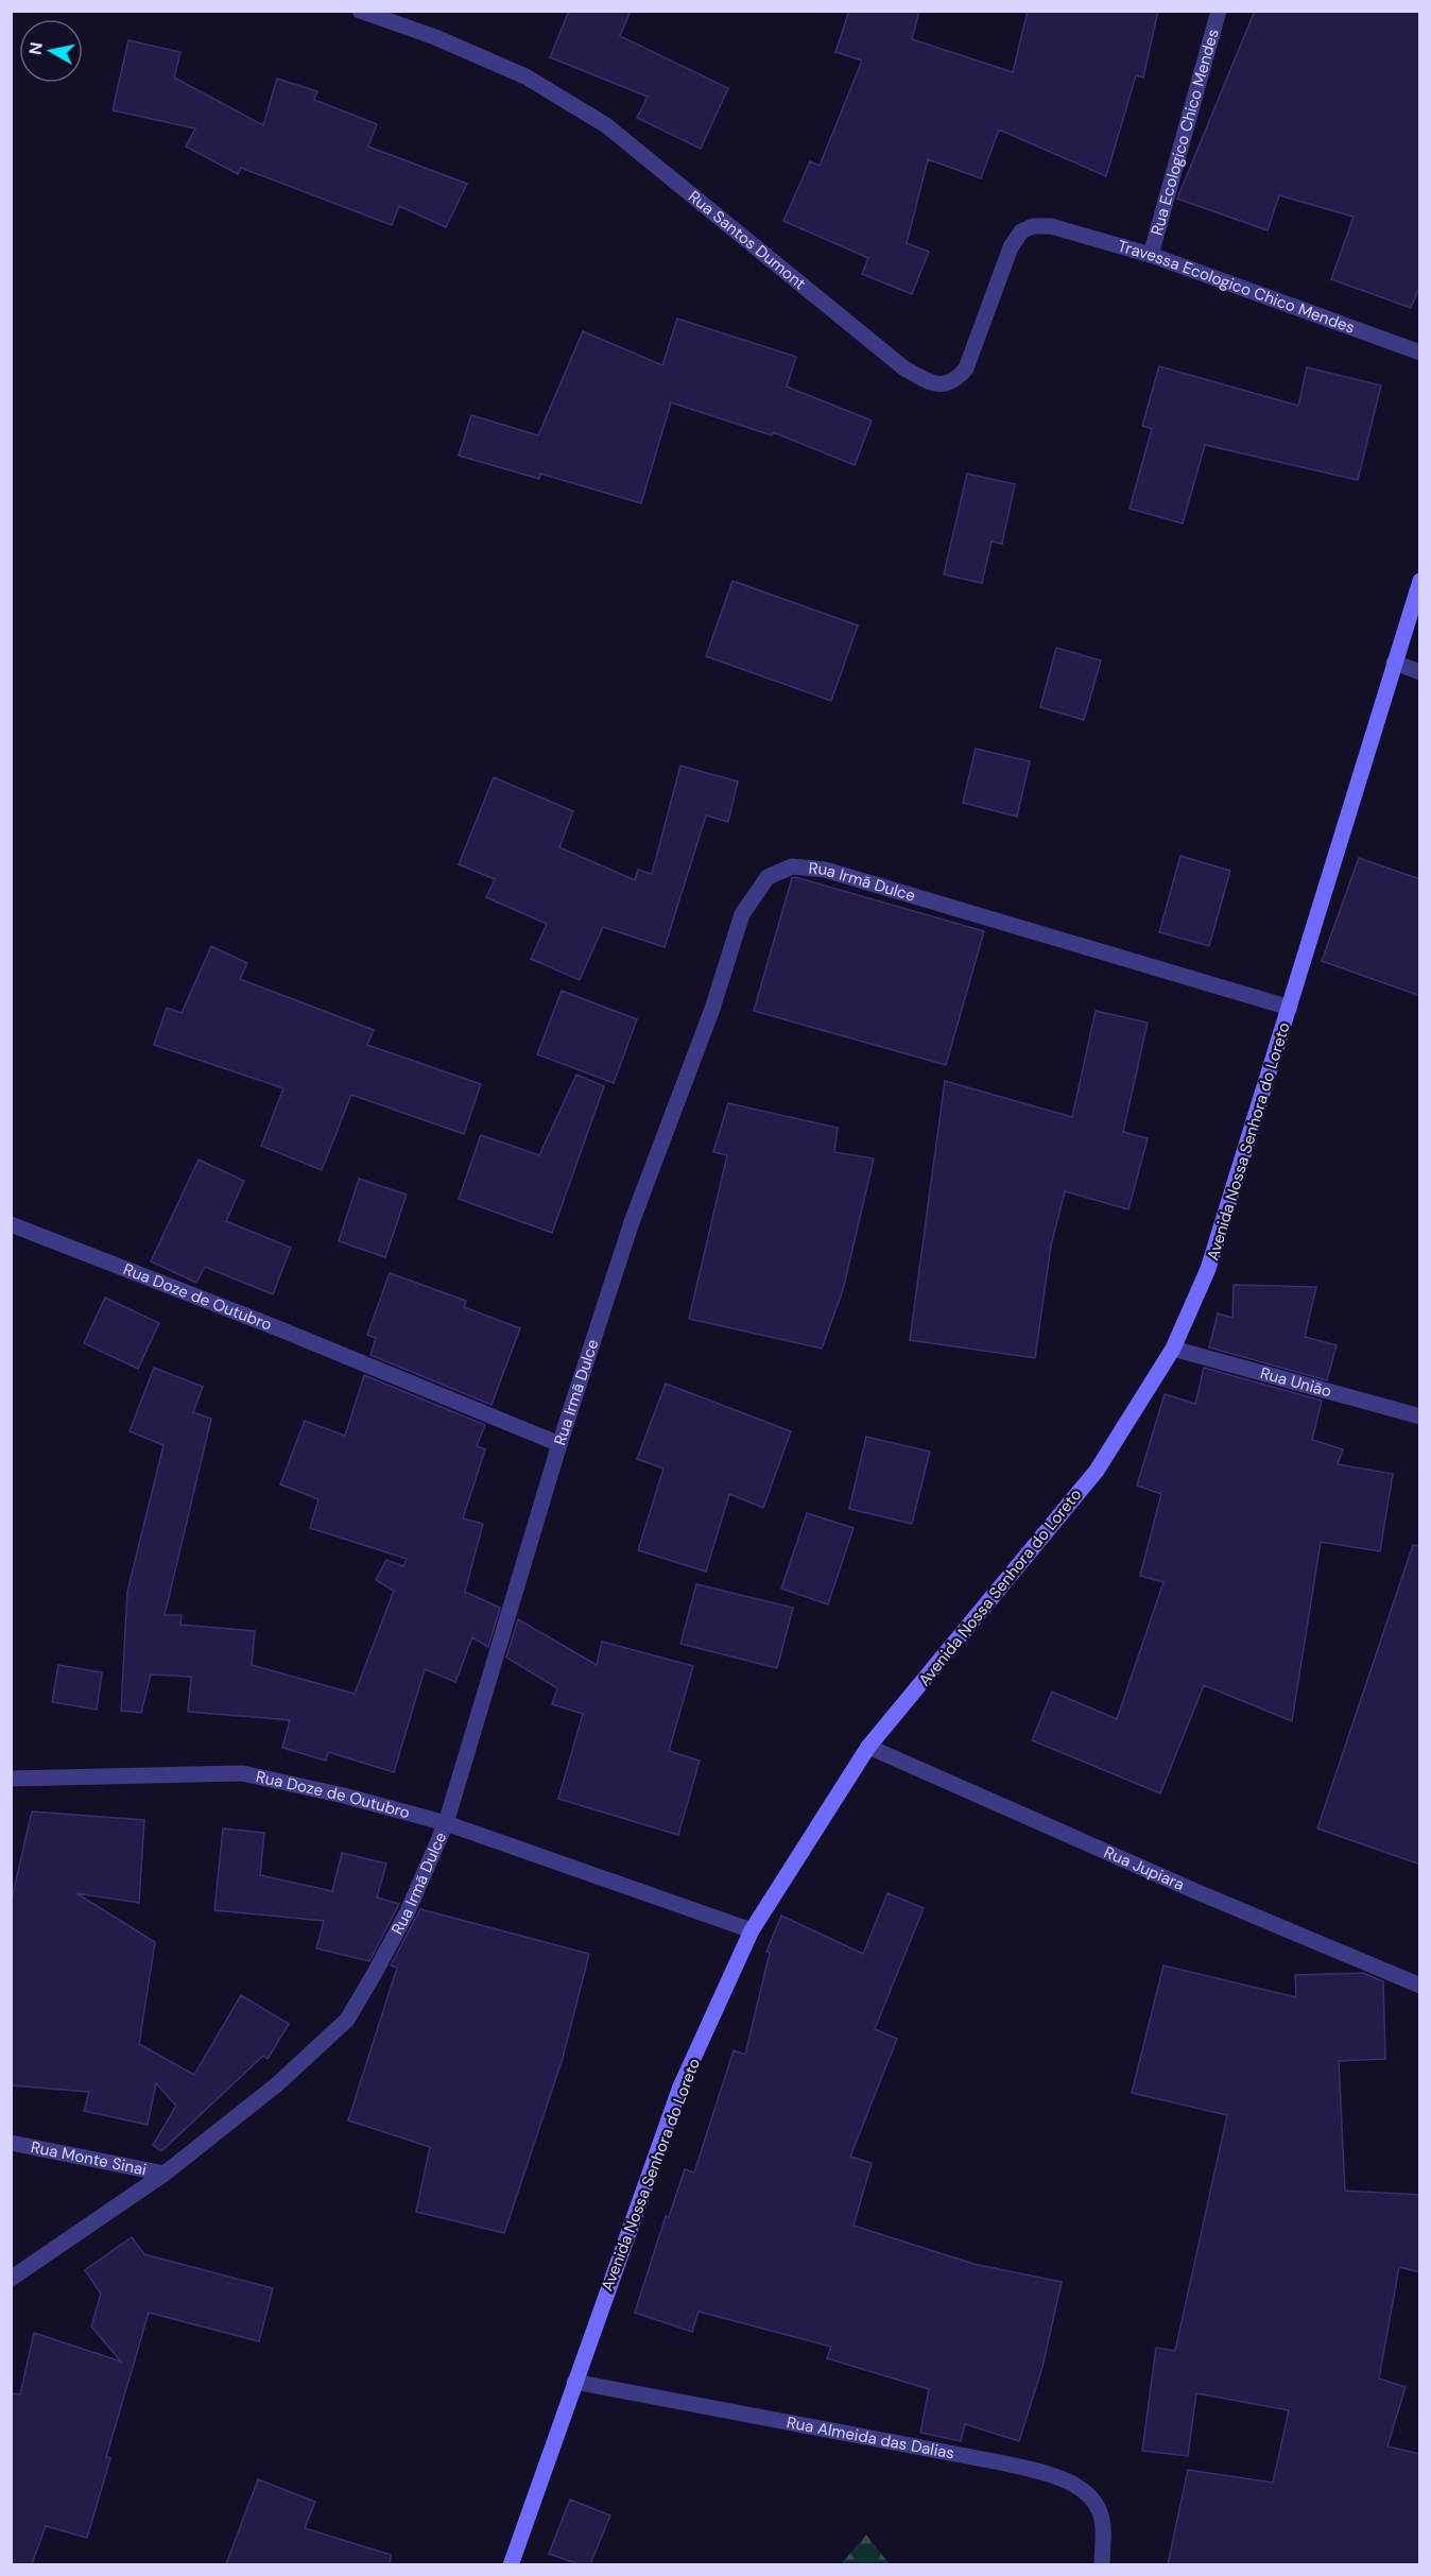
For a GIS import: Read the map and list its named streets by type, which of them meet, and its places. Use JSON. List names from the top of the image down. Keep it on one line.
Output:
{"streets":{"street":["Rua Ecologico Chico Mendes","Rua Santos Dumont","Travessa Ecologico Chico Mendes","Rua Irmã Dulce","Avenida Nossa Senhora do Loreto","Rua Doze de Outubro","Rua União","Rua Jupiara","Rua Monte Sinai","Rua Almeida das Dalias"]},"crossings":[["Rua Ecologico Chico Mendes","Travessa Ecologico Chico Mendes"],["Rua Santos Dumont","Travessa Ecologico Chico Mendes"],["Rua Irmã Dulce","Avenida Nossa Senhora do Loreto"],["Rua Irmã Dulce","Rua Doze de Outubro"],["Rua Irmã Dulce","Rua Monte Sinai"],["Avenida Nossa Senhora do Loreto","Rua Doze de Outubro"],["Avenida Nossa Senhora do Loreto","Rua União"],["Avenida Nossa Senhora do Loreto","Rua Jupiara"],["Avenida Nossa Senhora do Loreto","Rua Almeida das Dalias"]],"north":"left"}
